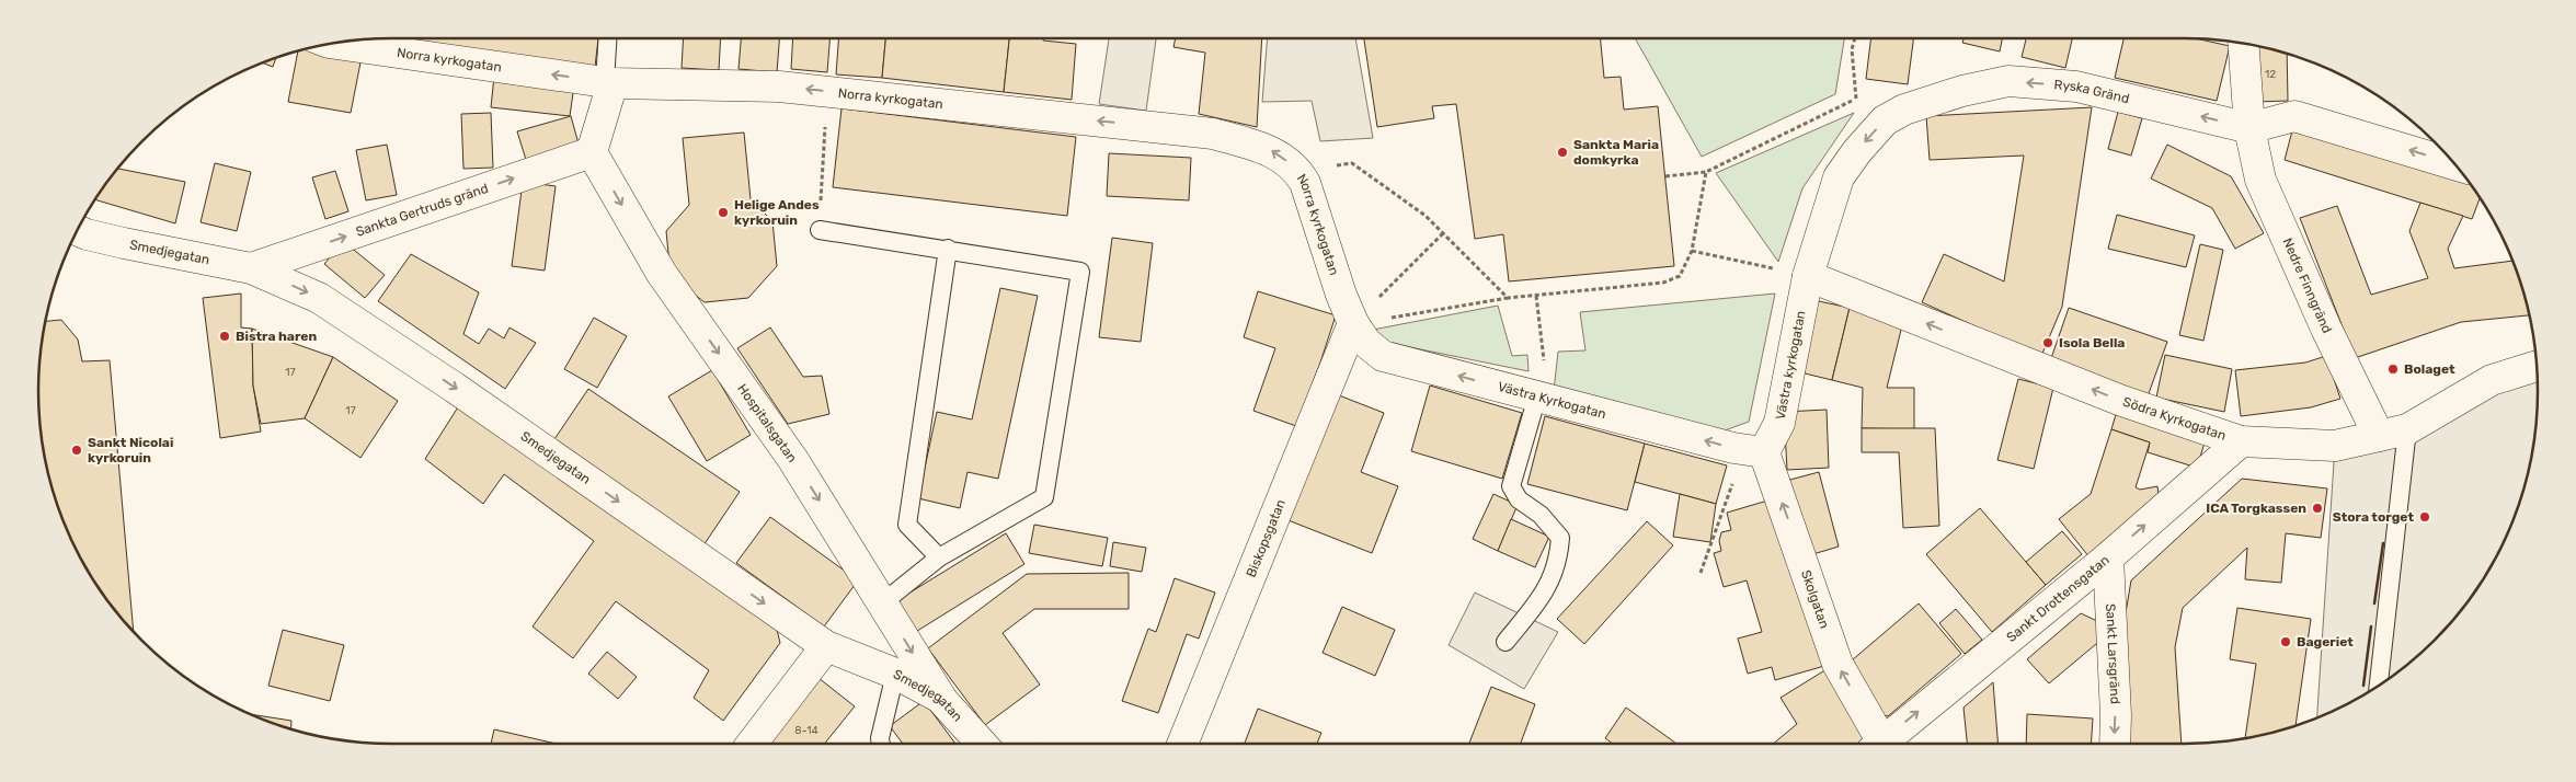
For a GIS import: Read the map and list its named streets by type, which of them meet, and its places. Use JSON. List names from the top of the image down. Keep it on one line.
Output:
{"streets":{"street":["Norra kyrkogatan","Ryska Gränd","Sankta Gertruds gränd","Smedjegatan","Nedre Finngränd","Västra kyrkogatan","Västra Kyrkogatan","Södra Kyrkogatan","Hospitalsgatan","Biskopsgatan","Sankt Drottensgatan","Skolgatan","Sankt Larsgränd"]},"crossings":[["Norra kyrkogatan","Västra Kyrkogatan"],["Norra kyrkogatan","Biskopsgatan"],["Ryska Gränd","Nedre Finngränd"],["Ryska Gränd","Västra kyrkogatan"],["Ryska Gränd","Södra Kyrkogatan"],["Sankta Gertruds gränd","Smedjegatan"],["Sankta Gertruds gränd","Hospitalsgatan"],["Smedjegatan","Hospitalsgatan"],["Nedre Finngränd","Södra Kyrkogatan"],["Västra kyrkogatan","Västra Kyrkogatan"],["Västra kyrkogatan","Södra Kyrkogatan"],["Västra kyrkogatan","Skolgatan"],["Västra Kyrkogatan","Biskopsgatan"],["Västra Kyrkogatan","Skolgatan"],["Södra Kyrkogatan","Sankt Drottensgatan"],["Sankt Drottensgatan","Sankt Larsgränd"]],"one_way":["Norra kyrkogatan","Ryska Gränd","Sankta Gertruds gränd","Smedjegatan","Västra Kyrkogatan","Södra Kyrkogatan","Hospitalsgatan","Sankt Drottensgatan","Skolgatan","Sankt Larsgränd"],"places":["Sankta Maria domkyrka","Helige Andes kyrkoruin","Bistra haren","Isola Bella","Bolaget","Sankt Nicolai kyrkoruin","ICA Torgkassen","Stora torget","Bageriet"],"house_numbers":["12","17","17","8-14"]}
